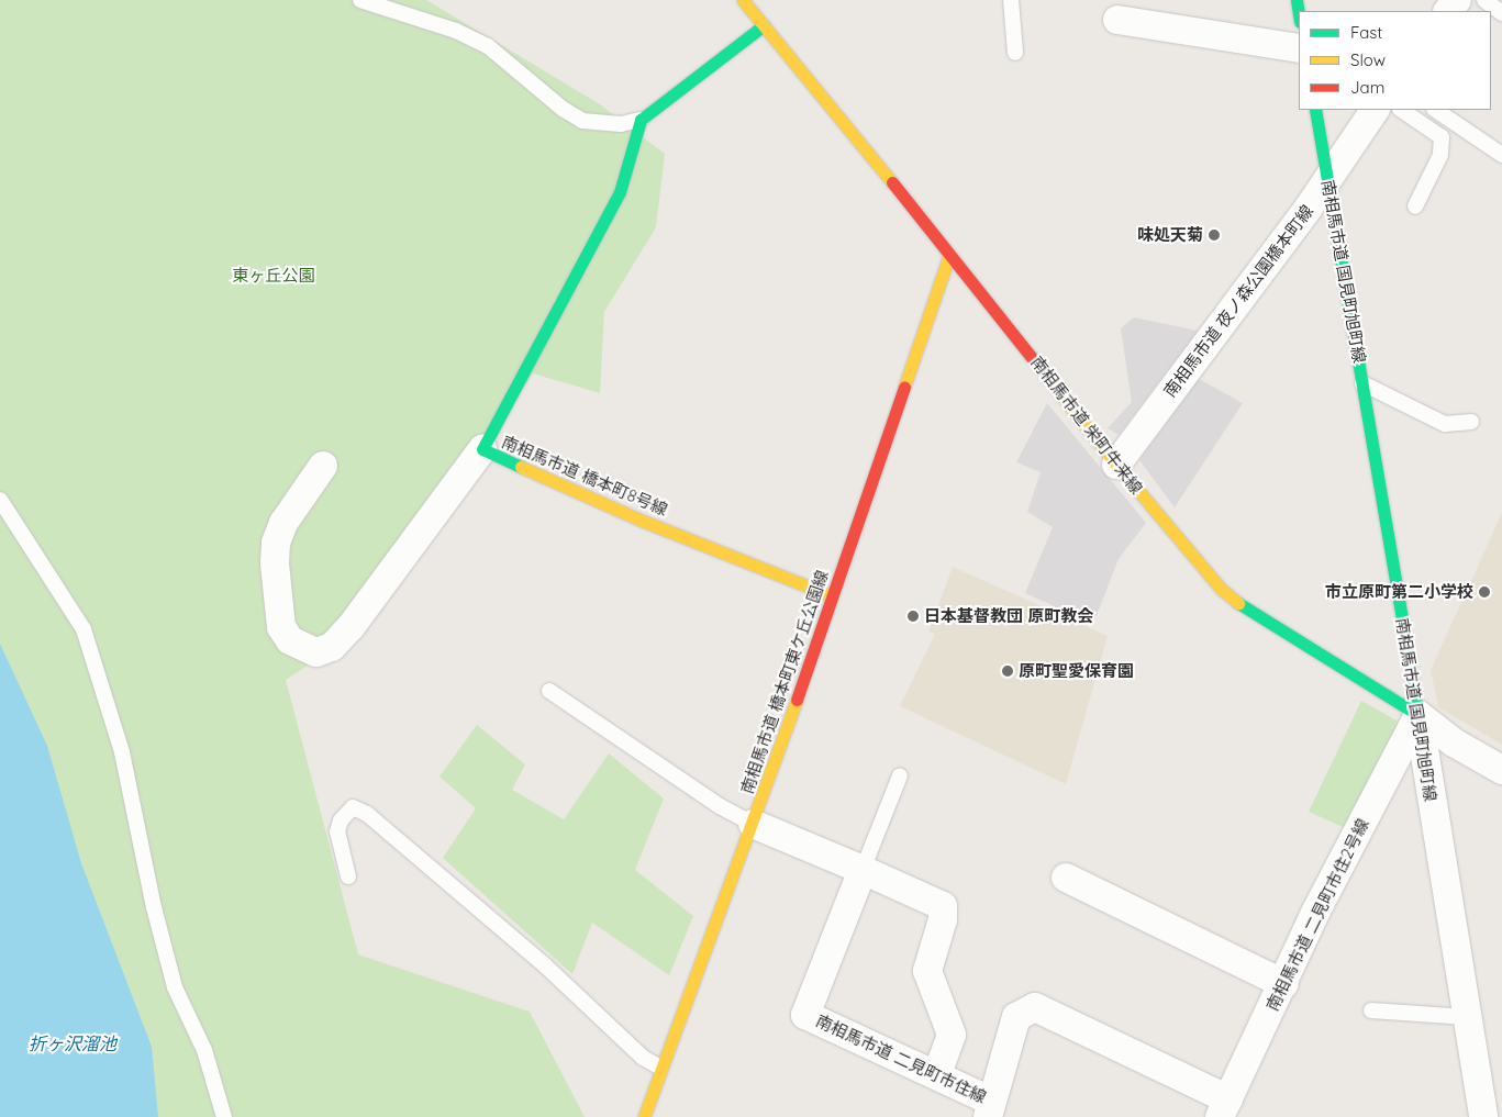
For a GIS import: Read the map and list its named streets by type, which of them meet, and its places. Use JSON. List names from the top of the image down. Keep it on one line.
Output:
{"streets":{"street":["南相馬市道 国見町旭町線","南相馬市道 夜ノ森公園橋本町線","南相馬市道 栄町牛来線","南相馬市道 橋本町8号線","南相馬市道 橋本町東ケ丘公園線","南相馬市道 二見町市住2号線","南相馬市道 二見町市住線"]},"crossings":[["南相馬市道 国見町旭町線","南相馬市道 夜ノ森公園橋本町線"],["南相馬市道 国見町旭町線","南相馬市道 栄町牛来線"],["南相馬市道 国見町旭町線","南相馬市道 二見町市住2号線"],["南相馬市道 夜ノ森公園橋本町線","南相馬市道 栄町牛来線"],["南相馬市道 栄町牛来線","南相馬市道 橋本町東ケ丘公園線"],["南相馬市道 栄町牛来線","南相馬市道 二見町市住2号線"],["南相馬市道 橋本町8号線","南相馬市道 橋本町東ケ丘公園線"]],"water":["折ヶ沢溜池"],"parks":["東ヶ丘公園"],"places":["味処天菊","市立原町第二小学校","日本基督教団 原町教会","原町聖愛保育園"],"legend":["Fast","Slow","Jam"]}
